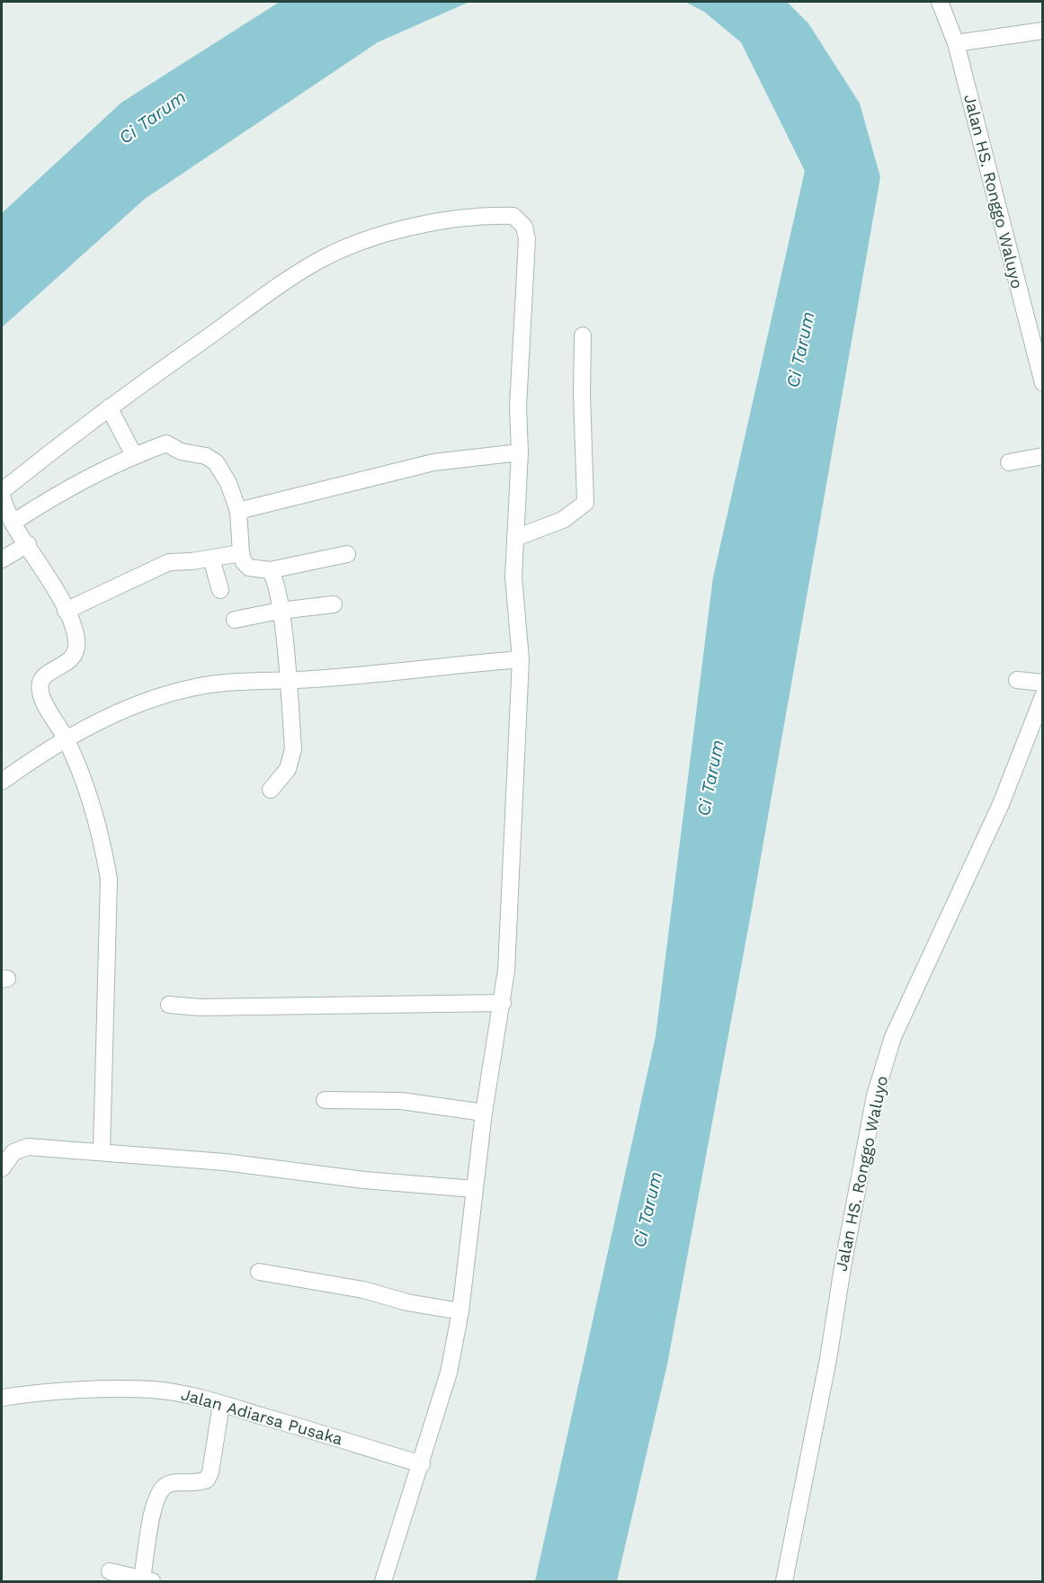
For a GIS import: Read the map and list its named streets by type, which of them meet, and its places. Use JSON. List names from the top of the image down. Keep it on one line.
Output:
{"streets":{"street":["Jalan HS. Ronggo Waluyo","Jalan Adiarsa Pusaka"]},"water":["Ci Tarum"]}
